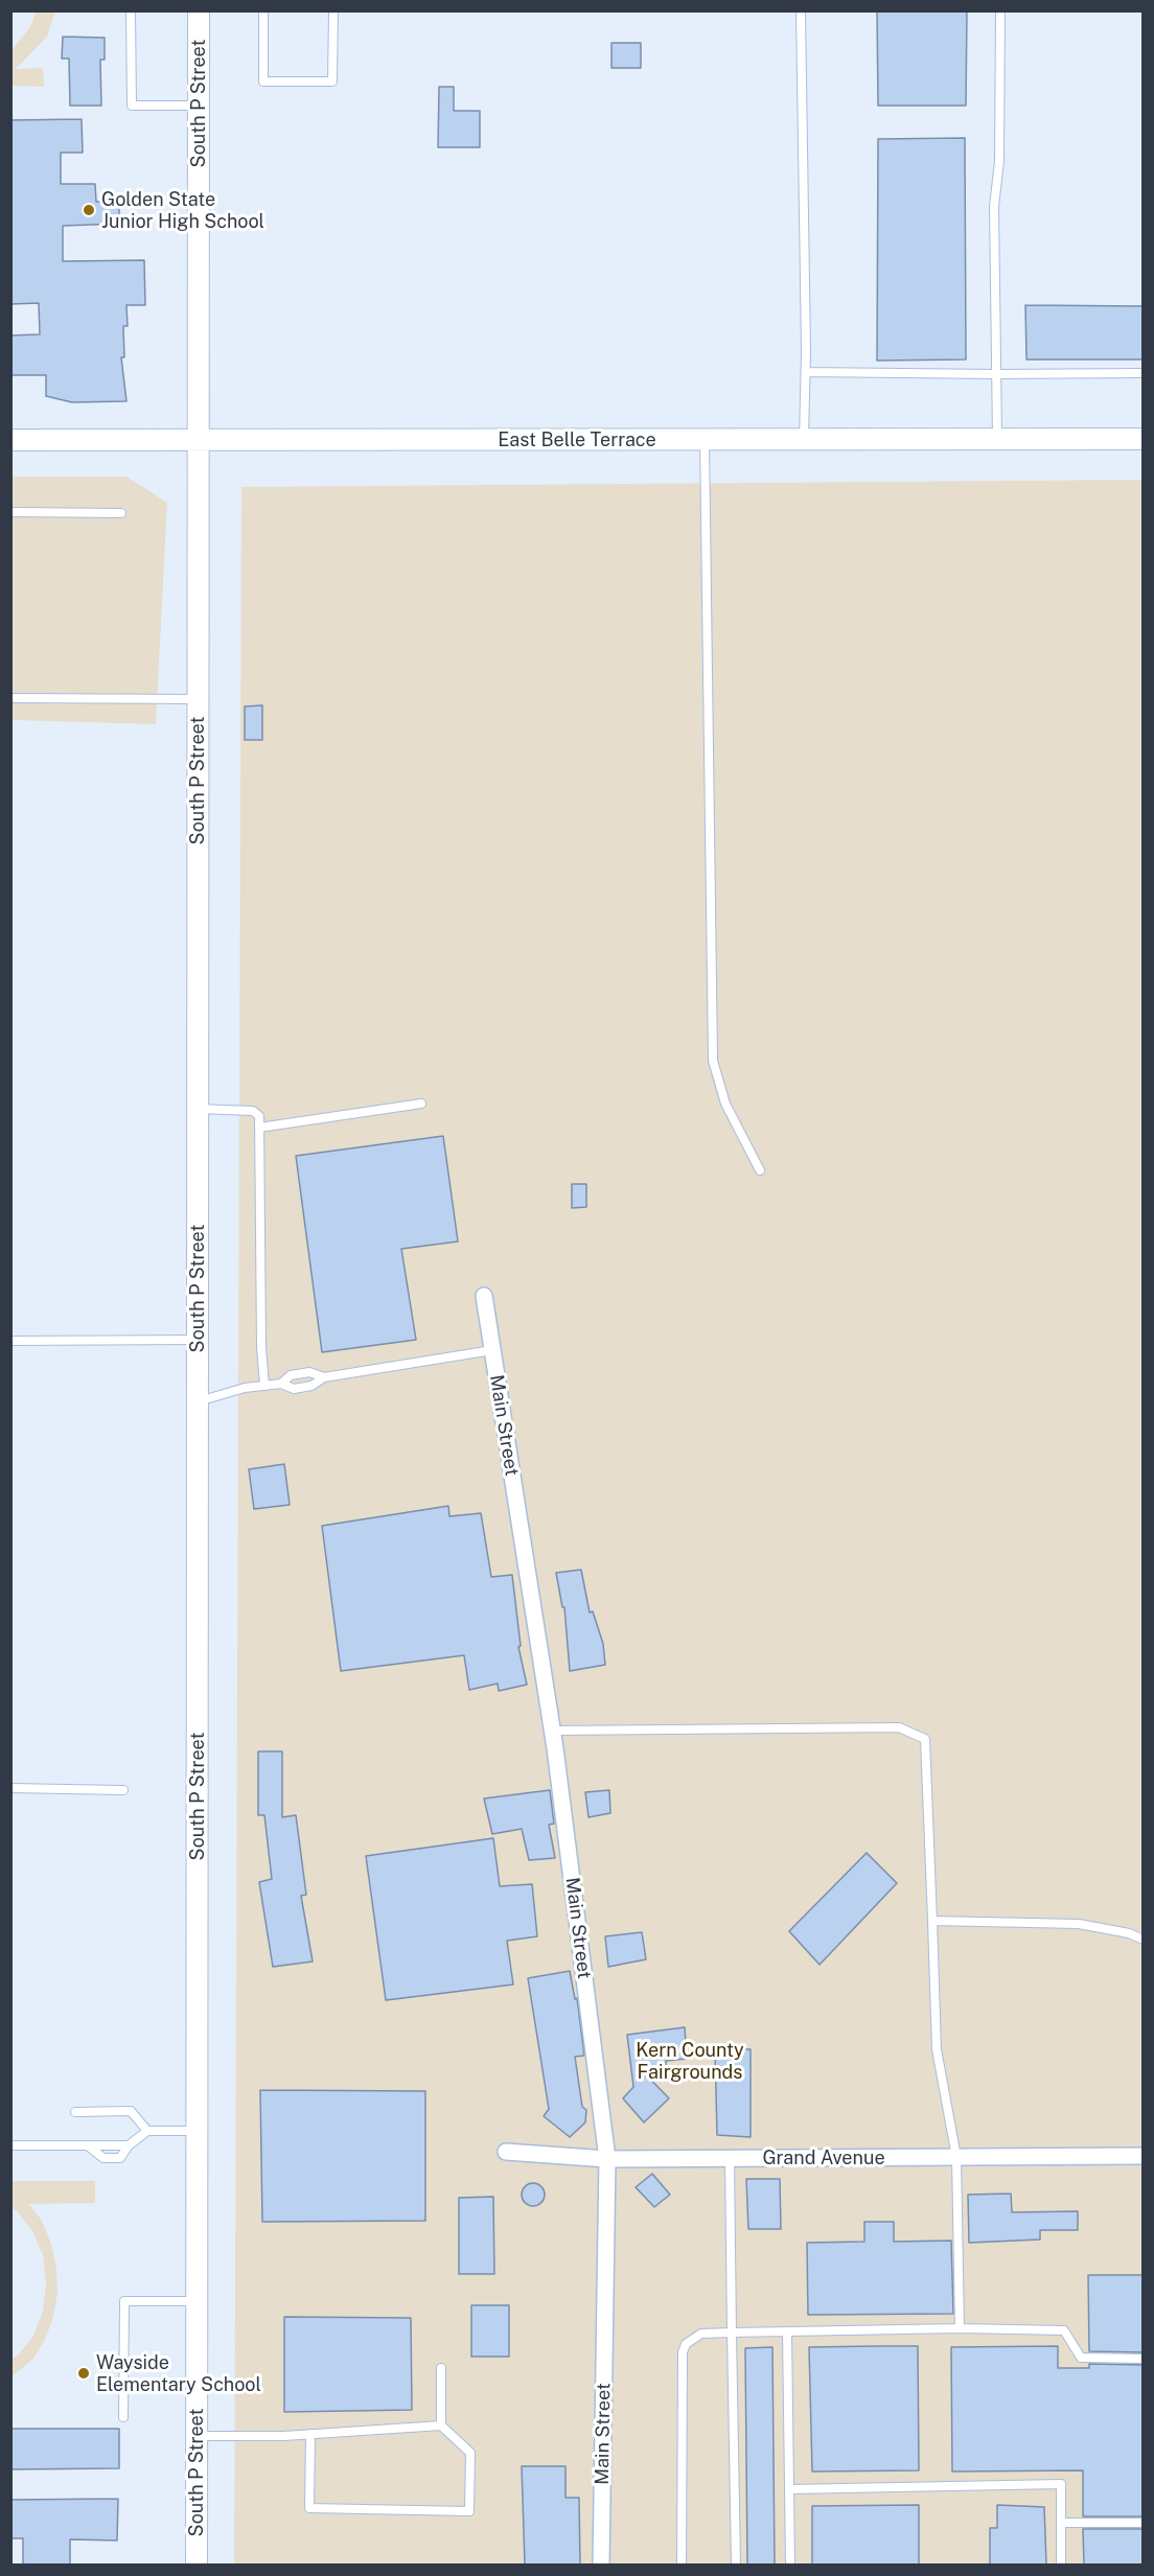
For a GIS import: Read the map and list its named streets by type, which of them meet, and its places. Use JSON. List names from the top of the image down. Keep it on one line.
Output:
{"streets":{"street":["South P Street","East Belle Terrace","Main Street","Grand Avenue"]},"crossings":[["South P Street","East Belle Terrace"],["Main Street","Grand Avenue"]],"parks":["Kern County Fairgrounds"],"places":["Golden State Junior High School","Wayside Elementary School"]}
